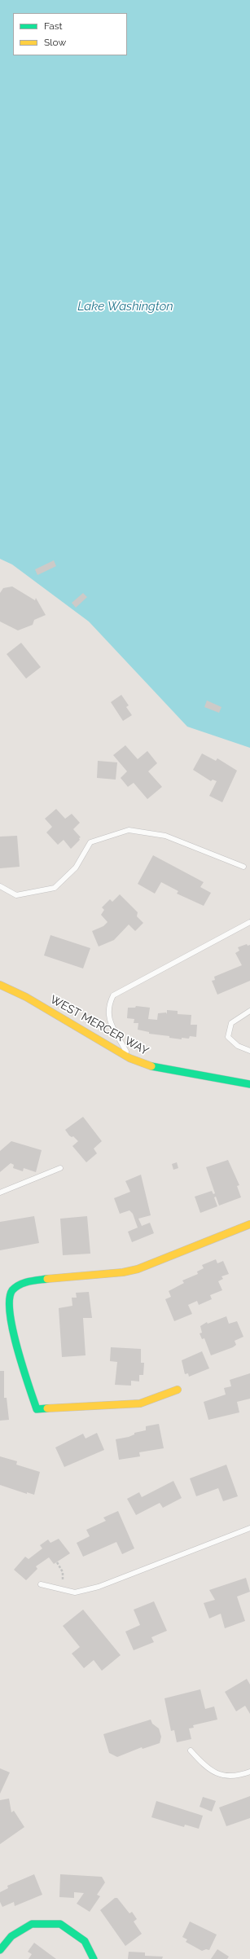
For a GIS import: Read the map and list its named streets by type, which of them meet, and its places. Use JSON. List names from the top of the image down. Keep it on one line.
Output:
{"streets":{"street":["WEST MERCER WAY"]},"water":["Lake Washington"],"legend":["Fast","Slow"]}
